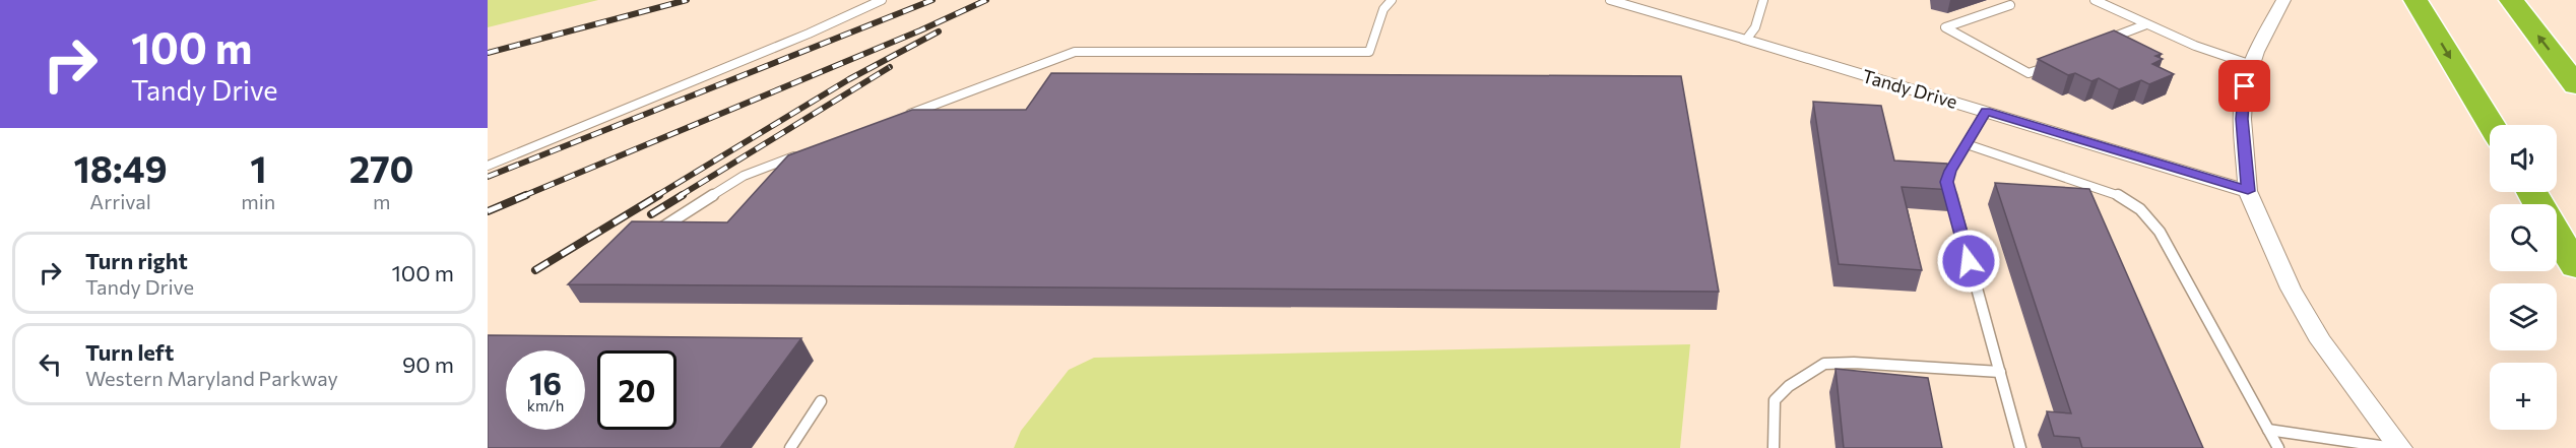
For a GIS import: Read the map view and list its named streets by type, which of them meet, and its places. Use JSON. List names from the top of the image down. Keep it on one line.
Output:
{"streets":{"street":["Tandy Drive"]},"page":{"turn":["100 m","Tandy Drive"],"map_buttons":"+","eta":["18:49","Arrival","1","min","270","m"],"list":[{"name":"Turn right","note":"Tandy Drive","value":"100 m"},{"name":"Turn left","note":"Western Maryland Parkway","value":"90 m"}],"speed":"16 km/h","limit":"20"}}
